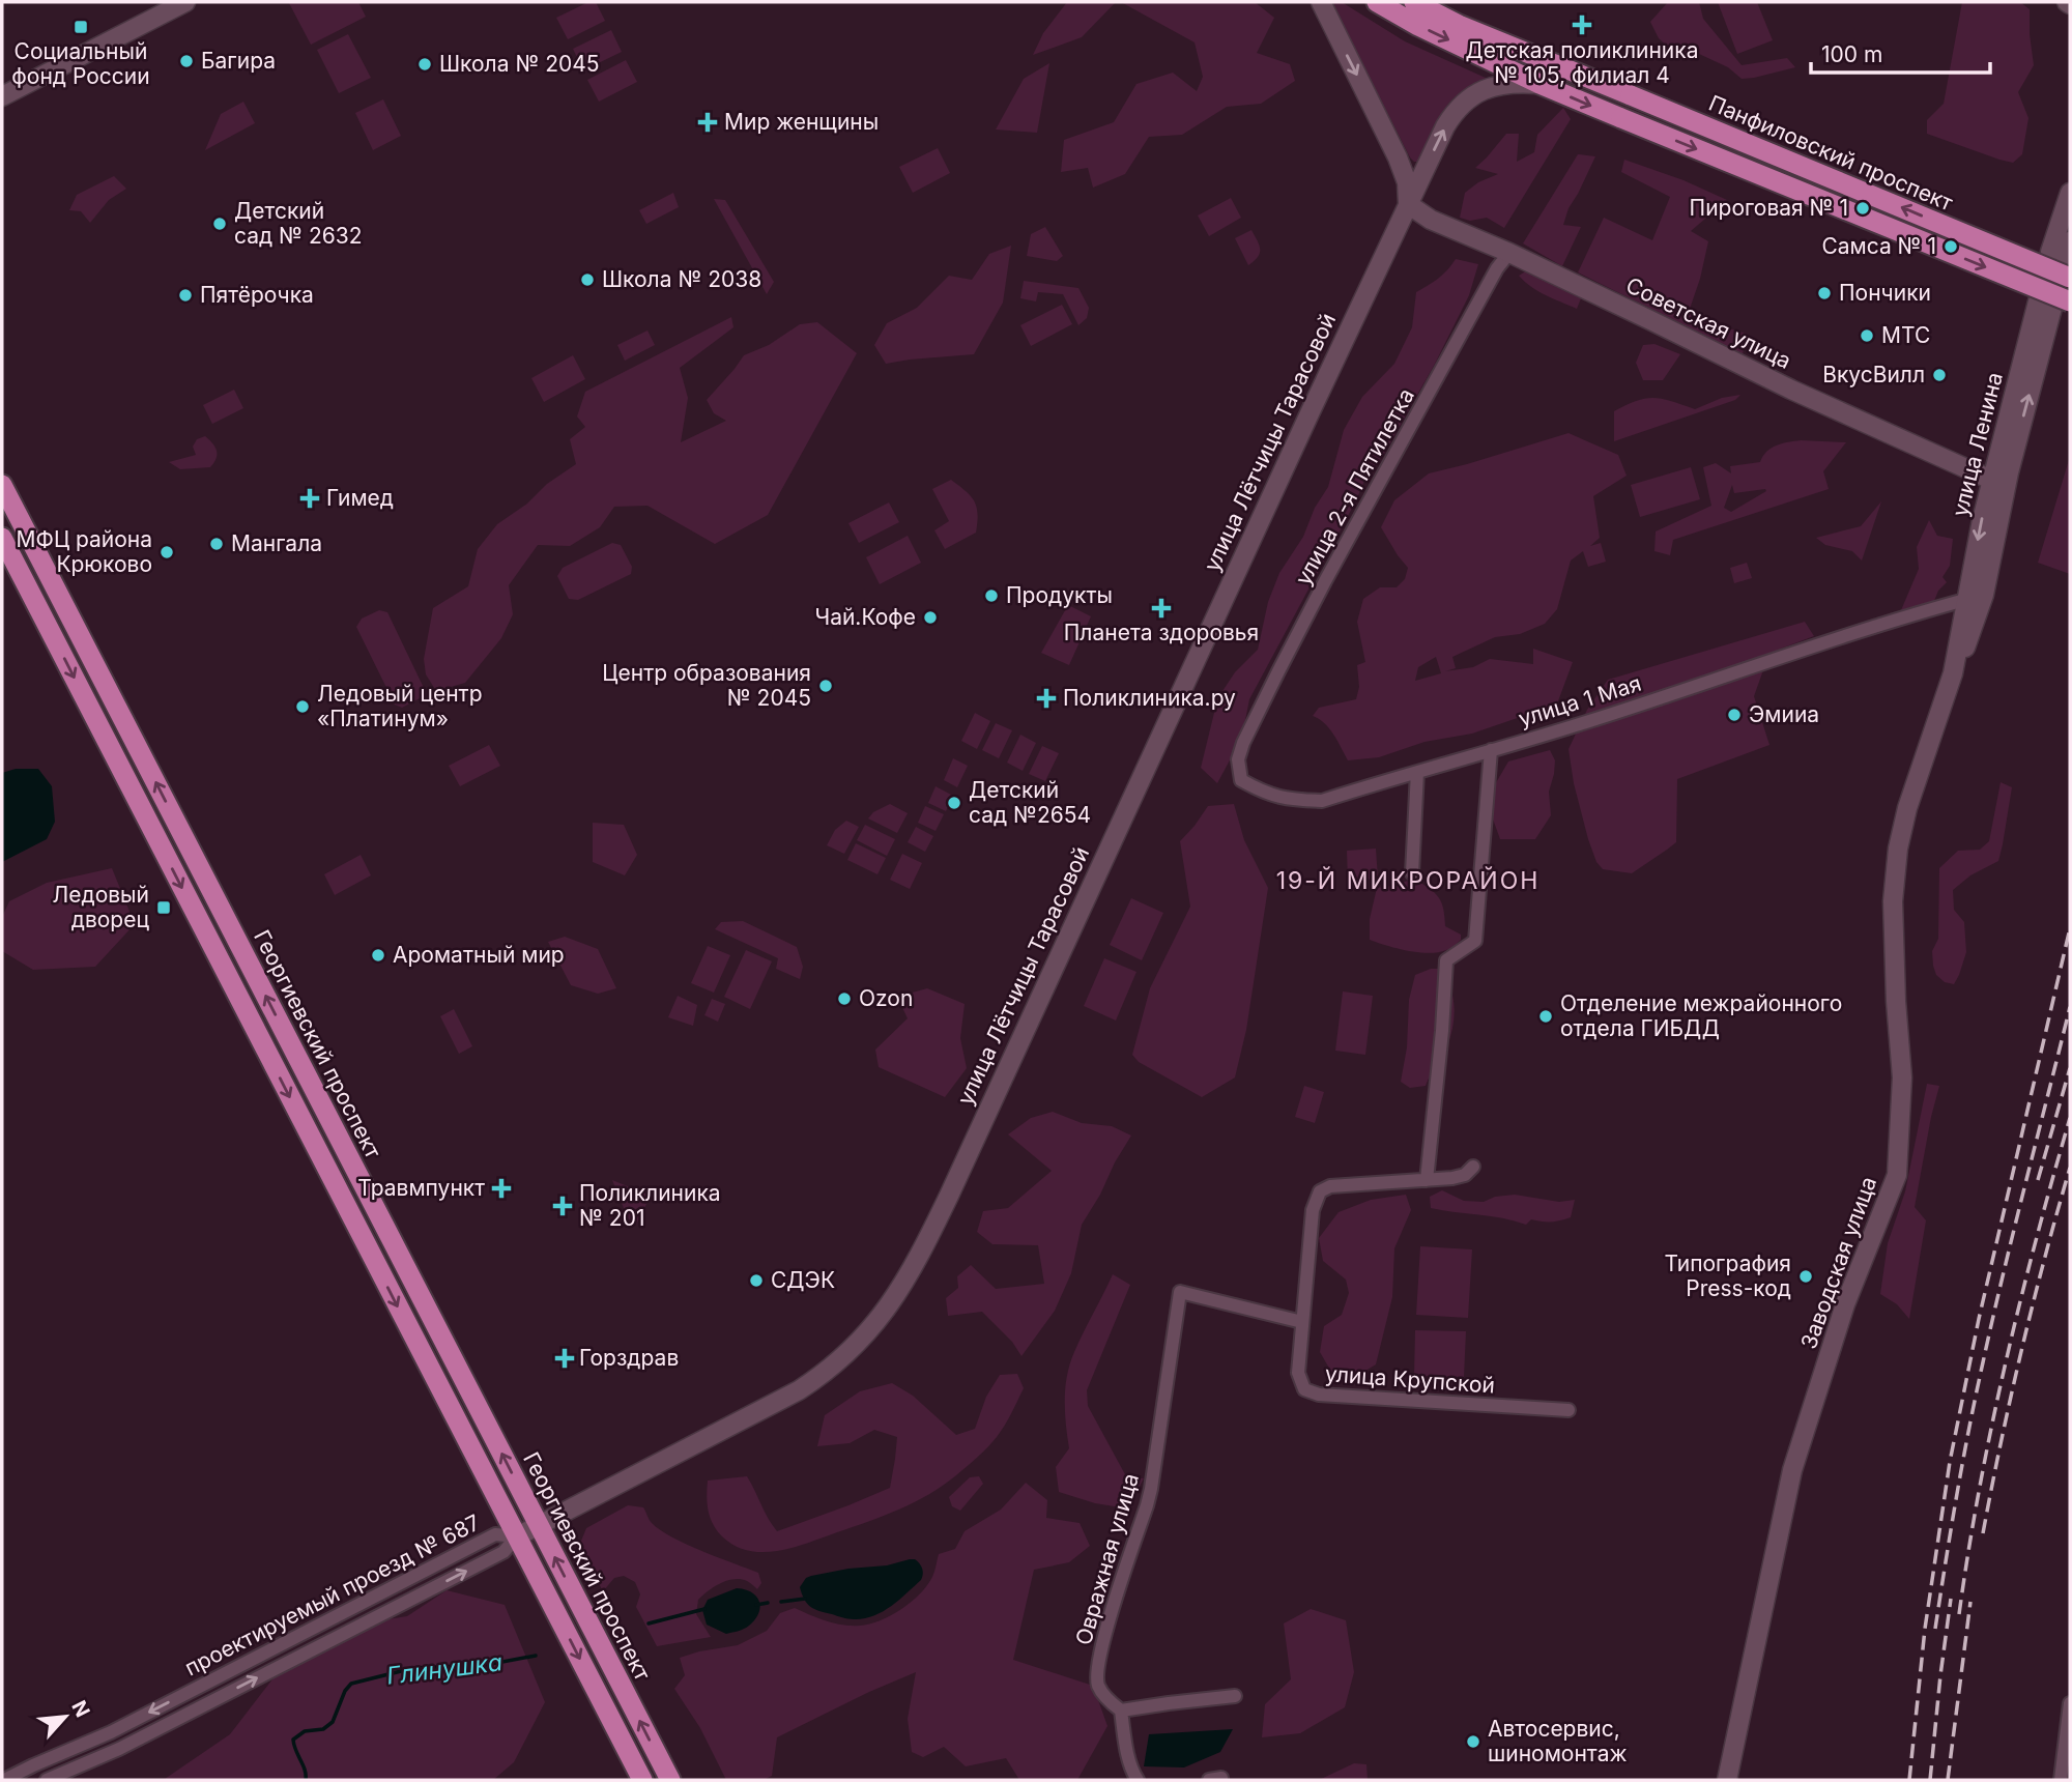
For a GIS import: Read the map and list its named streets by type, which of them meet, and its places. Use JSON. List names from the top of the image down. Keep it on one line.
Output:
{"streets":{"main road":["Панфиловский проспект","Советская улица","улица Лётчицы Тарасовой","улица Ленина","Георгиевский проспект","Заводская улица"],"street":["улица 2-я Пятилетка","улица 1 Мая","улица Крупской","Овражная улица","проектируемый проезд № 687"]},"crossings":[["Панфиловский проспект","улица Лётчицы Тарасовой"],["Панфиловский проспект","улица Ленина"],["Советская улица","улица Лётчицы Тарасовой"],["Советская улица","улица Ленина"],["Советская улица","улица 2-я Пятилетка"],["улица Лётчицы Тарасовой","Георгиевский проспект"],["улица Лётчицы Тарасовой","проектируемый проезд № 687"],["улица Ленина","улица 1 Мая"],["улица Ленина","Заводская улица"],["улица 2-я Пятилетка","улица 1 Мая"],["улица 1 Мая","Заводская улица"],["улица Крупской","Овражная улица"]],"districts":["19-Й МИКРОРАЙОН"],"water":["Глинушка"],"places":{"health":["Детская поликлиника № 105, филиал 4","Мир женщины","Гимед","Планета здоровья","Поликлиника.ру","Травмпункт","Поликлиника № 201","Горздрав"],"transit":["Социальный фонд России","Ледовый дворец"],"other":["Багира","Школа № 2045","Пироговая № 1","Детский сад № 2632","Самса № 1","Школа № 2038","Пончики","Пятёрочка","МТС","ВкусВилл","Мангала","МФЦ района Крюково","Продукты","Чай.Кофе","Центр образования № 2045","Ледовый центр «Платинум»","Эмииа","Детский сад №2654","Ароматный мир","Ozon","Отделение межрайонного отдела ГИБДД","Типография Press-код","СДЭК","Автосервис, шиномонтаж"]},"scale_bar":"100 m","north":"top right"}
